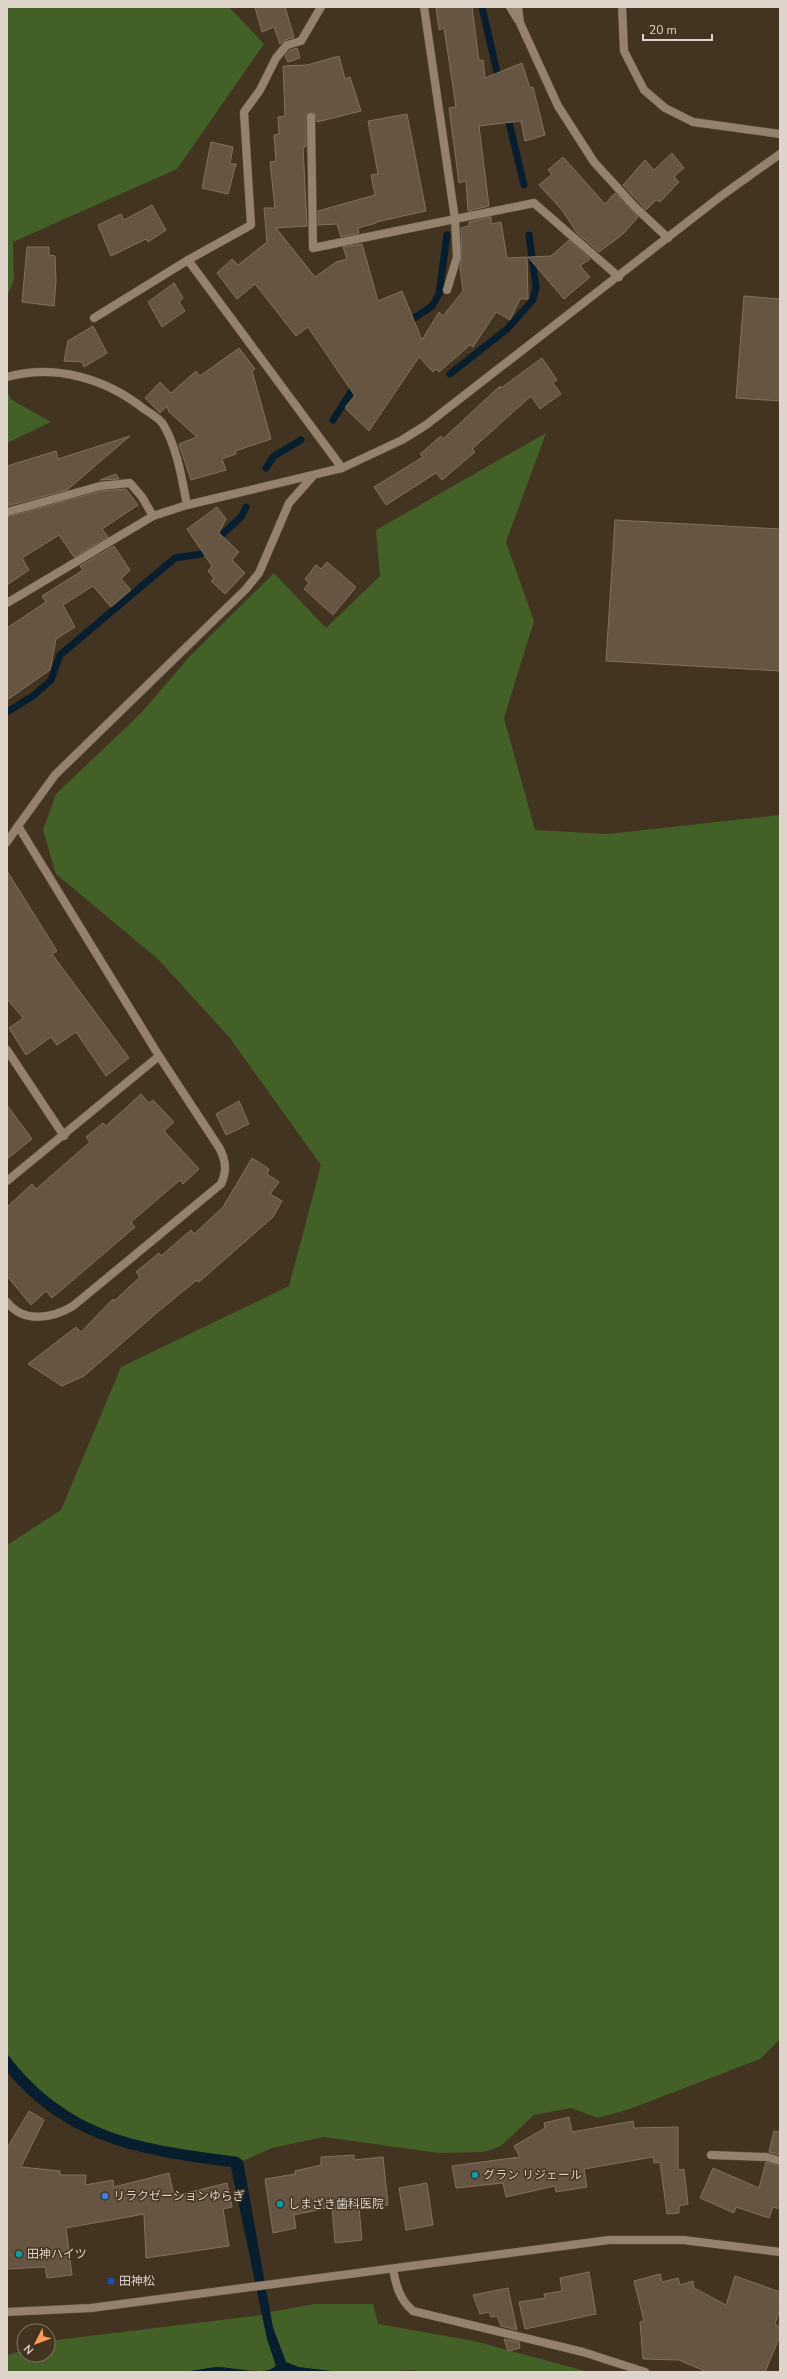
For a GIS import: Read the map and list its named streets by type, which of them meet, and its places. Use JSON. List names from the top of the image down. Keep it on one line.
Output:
{"places":{"other":["グラン リジェール","リラクゼーションゆらぎ","しまざき歯科医院","田神ハイツ"],"transit":["田神松"]},"scale_bar":"20 m","north":"bottom left"}
